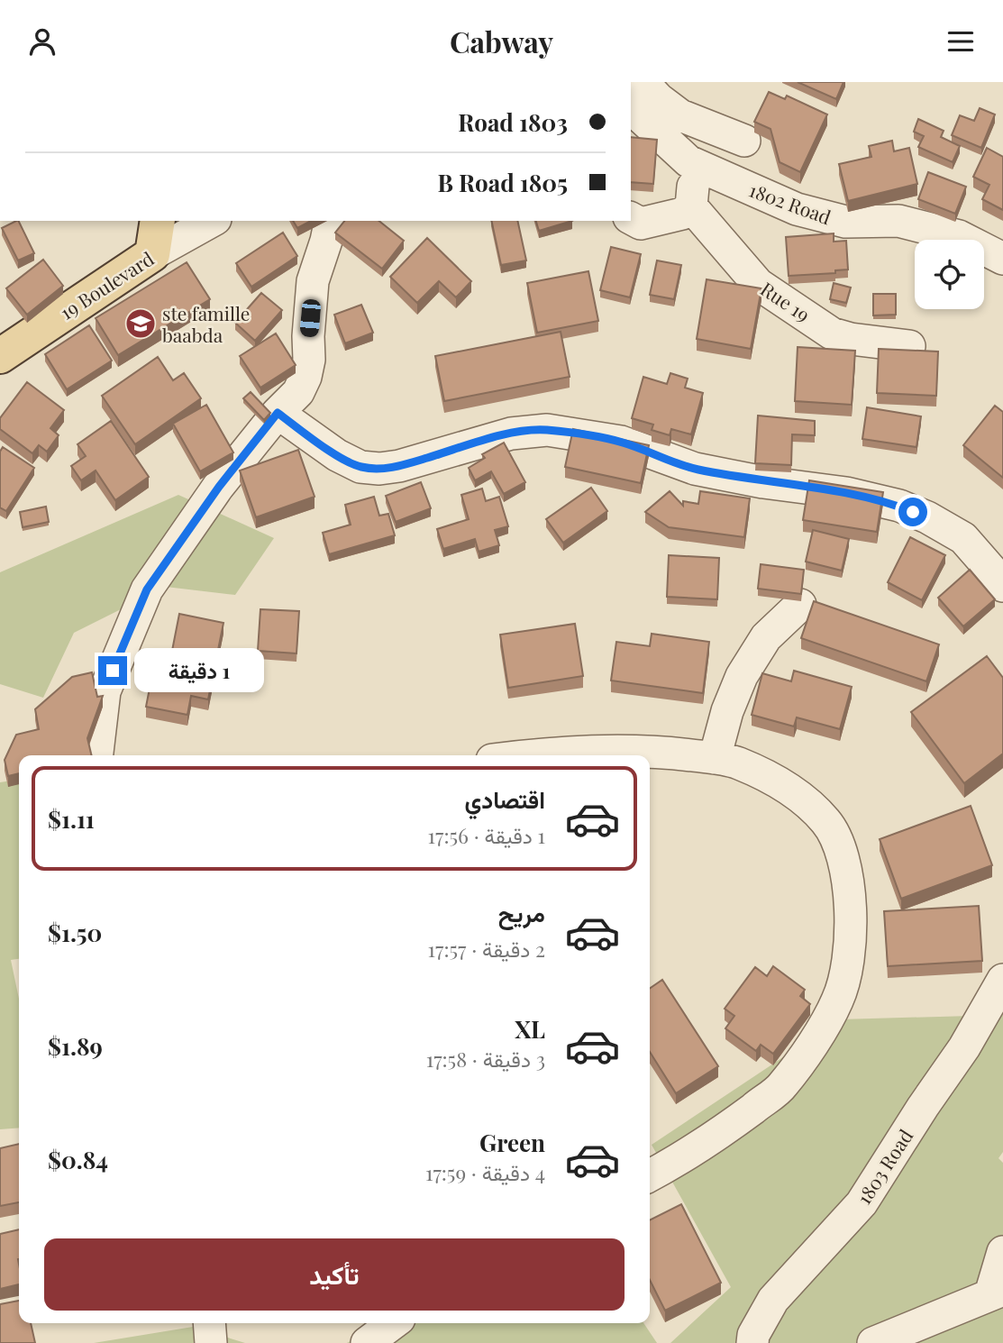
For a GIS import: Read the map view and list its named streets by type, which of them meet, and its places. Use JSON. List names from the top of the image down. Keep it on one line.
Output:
{"streets":{"main road":["19 Boulevard"],"street":["1802 Road","Rue 19","1803 Road"]},"places":{"school or university":["ste famille baabda"]},"page":{"header":"Cabway","banner":["1803 Road","1805 B Road"],"bubble":"1 دقيقة","list":[{"name":"اقتصادي","note":"1 دقيقة · 17:56","value":"$1.11"},{"name":"مريح","note":"2 دقيقة · 17:57","value":"$1.50"},{"name":"XL","note":"3 دقيقة · 17:58","value":"$1.89"},{"name":"Green","note":"4 دقيقة · 17:59","value":"$0.84"}],"buttons":"تأكيد"}}
